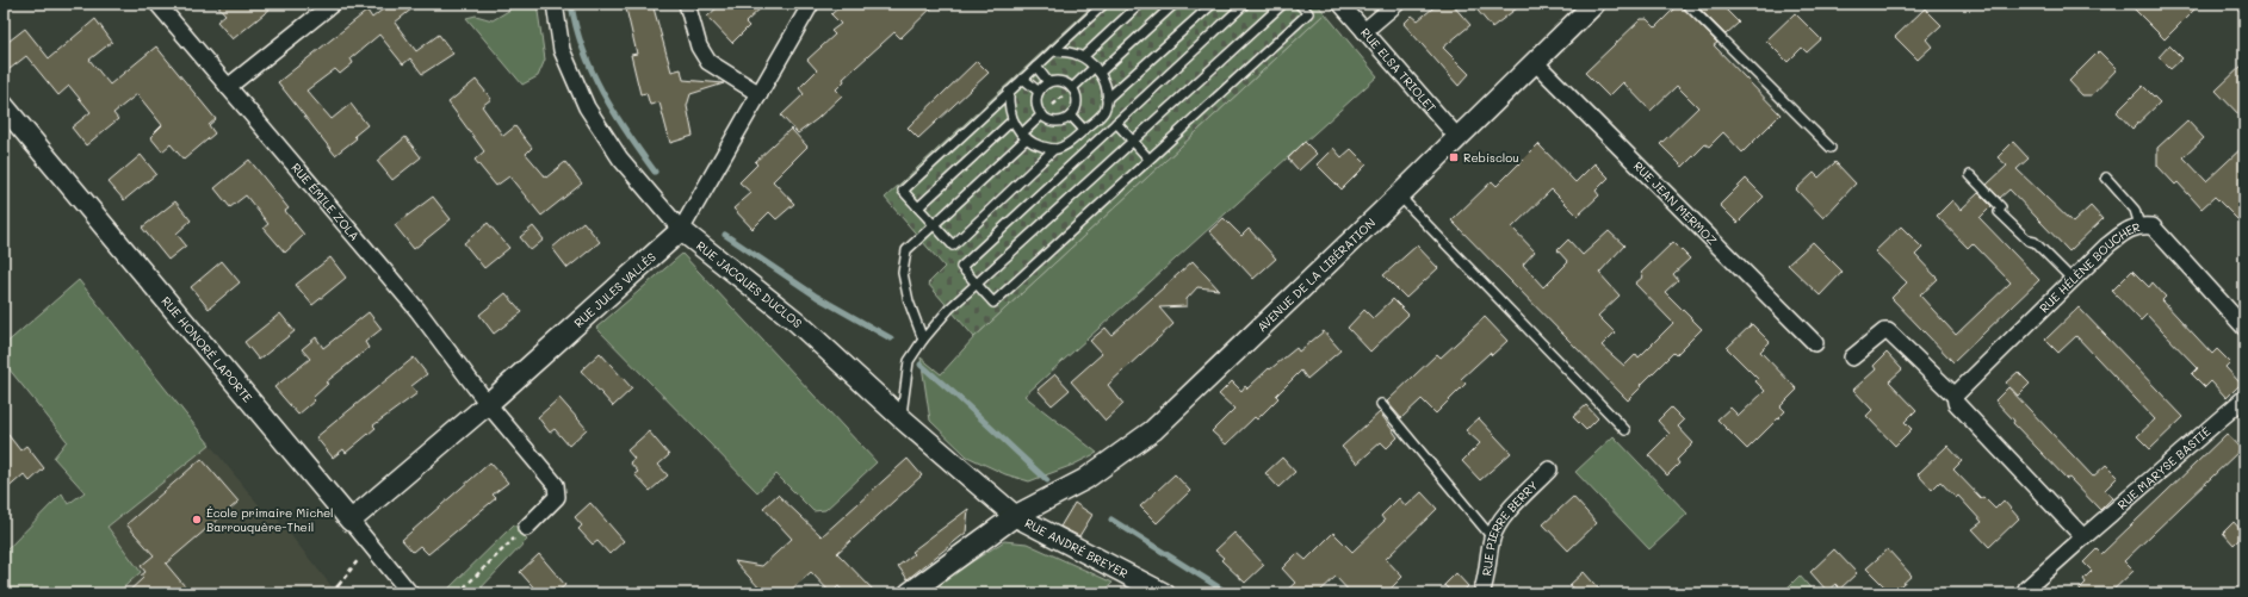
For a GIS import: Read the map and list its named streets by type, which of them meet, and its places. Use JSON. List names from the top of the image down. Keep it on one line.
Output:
{"streets":{"street":["RUE ELSA TRIOLET","RUE ÉMILE ZOLA","RUE JEAN MERMOZ","RUE HÉLÈNE BOUCHER","AVENUE DE LA LIBÉRATION","RUE JACQUES DUCLOS","RUE JULES VALLÈS","RUE HONORÉ LAPORTE","RUE MARYSE BASTIÉ","RUE PIERRE BERRY","RUE ANDRÉ BREYER"]},"crossings":[["RUE ELSA TRIOLET","AVENUE DE LA LIBÉRATION"],["RUE ÉMILE ZOLA","RUE JULES VALLÈS"],["RUE JEAN MERMOZ","AVENUE DE LA LIBÉRATION"],["AVENUE DE LA LIBÉRATION","RUE JACQUES DUCLOS"],["AVENUE DE LA LIBÉRATION","RUE ANDRÉ BREYER"],["RUE JACQUES DUCLOS","RUE JULES VALLÈS"],["RUE JACQUES DUCLOS","RUE ANDRÉ BREYER"],["RUE JULES VALLÈS","RUE HONORÉ LAPORTE"]],"places":{"transit":["Rebisclou"],"other":["École primaire Michel Barrouquère-Theil"]}}
